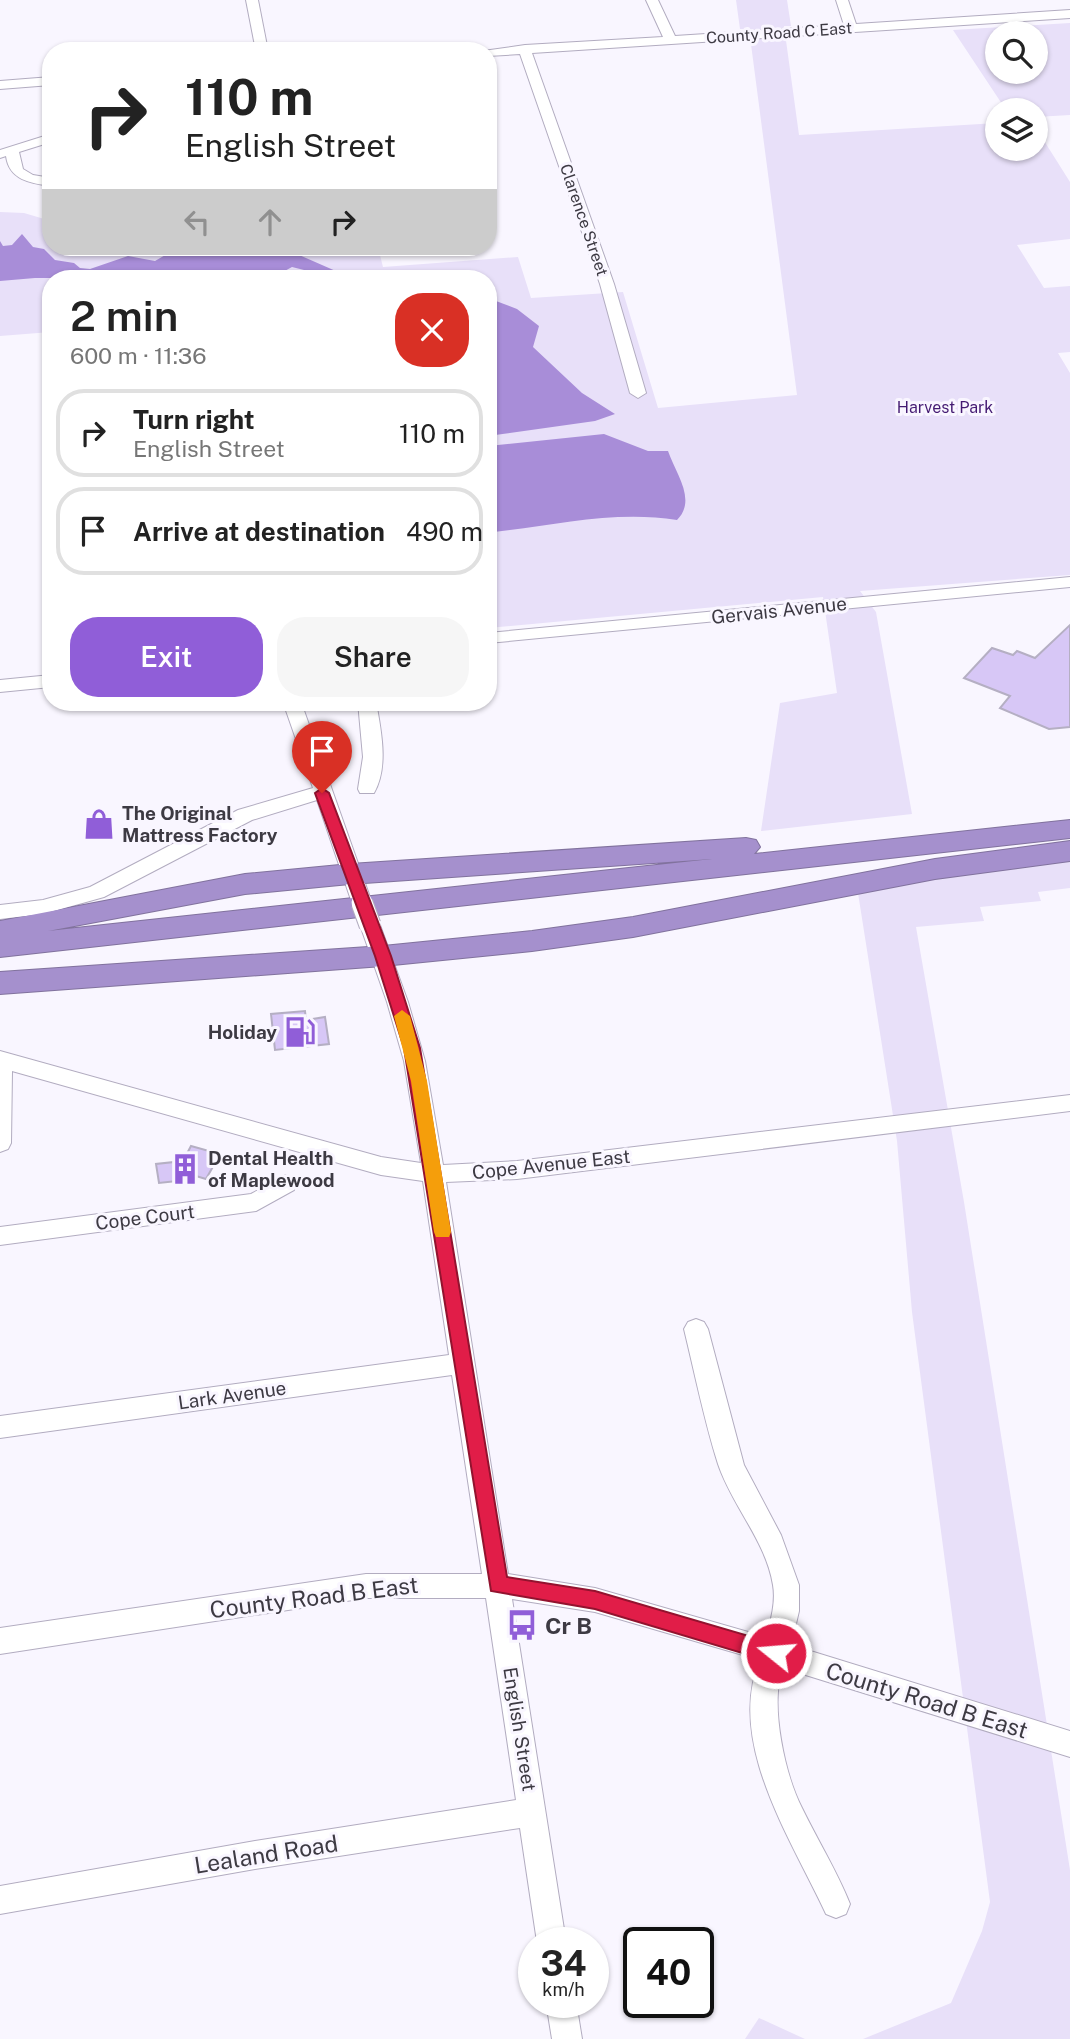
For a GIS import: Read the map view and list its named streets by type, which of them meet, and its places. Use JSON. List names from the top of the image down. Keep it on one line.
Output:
{"streets":{"street":["County Road C East","Clarence Street","Gervais Avenue","Cope Avenue East","Cope Court","Lark Avenue","County Road B East","English Street","Lealand Road"]},"crossings":[["County Road C East","Clarence Street"],["Cope Avenue East","English Street"],["Lark Avenue","English Street"],["County Road B East","English Street"],["English Street","Lealand Road"]],"parks":["Harvest Park"],"places":{"shop":["The Original Mattress Factory"],"fuel station":["Holiday"],"building":["Dental Health of Maplewood"],"bus stop":["Cr B"]},"page":{"turn":["110 m","English Street"],"heading":["2 min","600 m · 11:36"],"list":[{"name":"Turn right","note":"English Street","value":"110 m"},{"name":"Arrive at destination","value":"490 m"}],"buttons":["Exit","Share"],"speed":"34 km/h","limit":"40"}}
